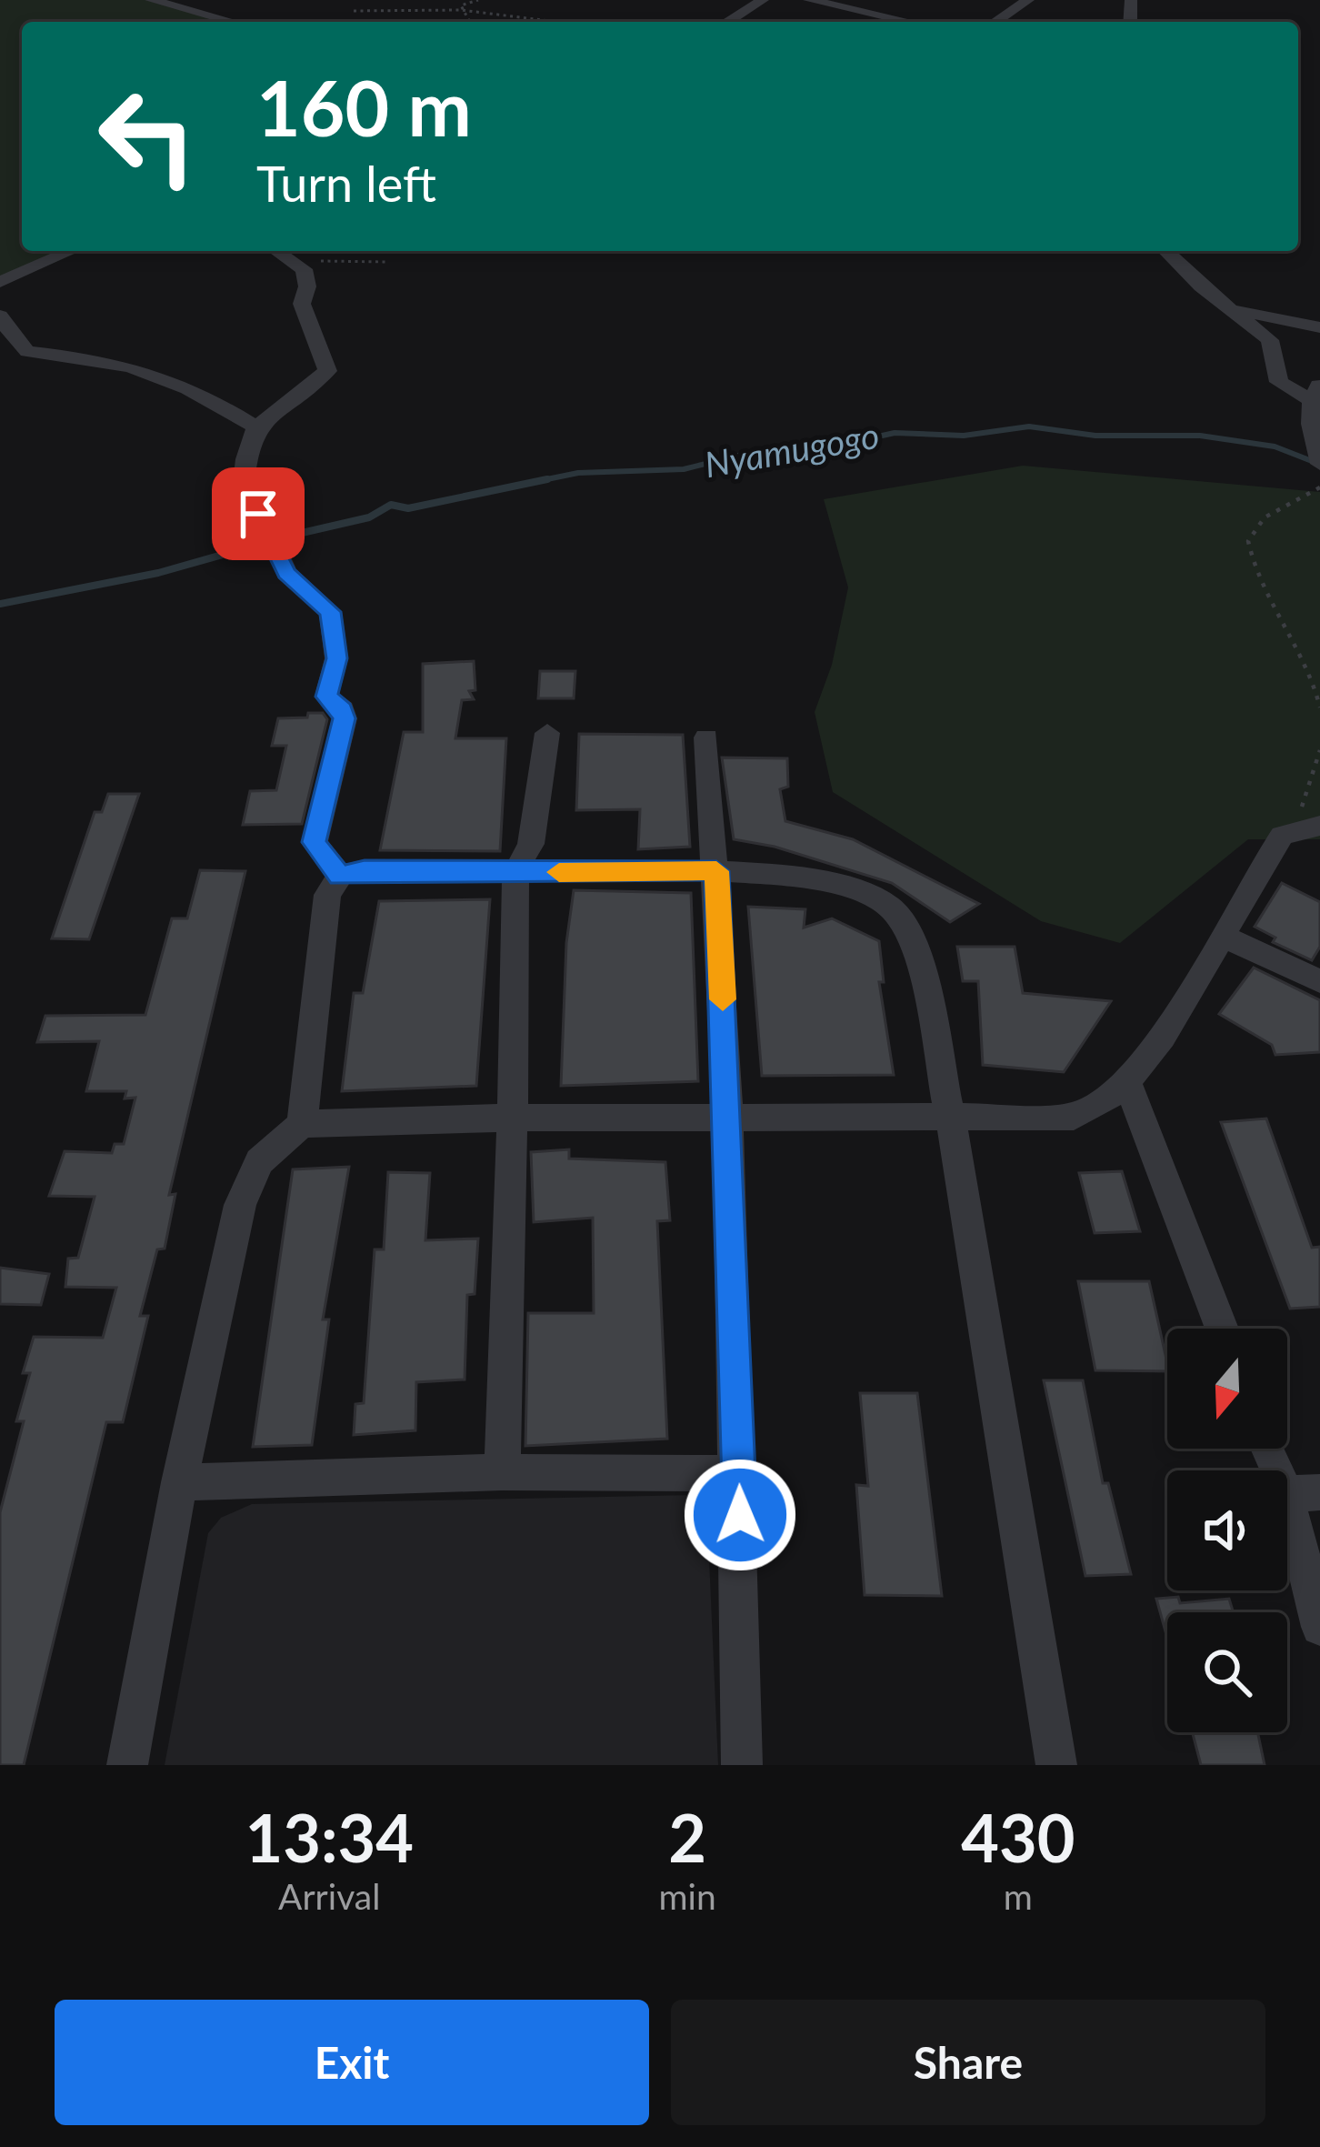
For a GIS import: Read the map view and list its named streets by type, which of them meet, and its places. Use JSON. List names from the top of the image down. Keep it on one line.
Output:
{"water":["Nyamugogo"],"north":"bottom","page":{"turn":["160 m","Turn left"],"eta":["13:34","Arrival","2","min","430","m"],"buttons":["Exit","Share"]}}
